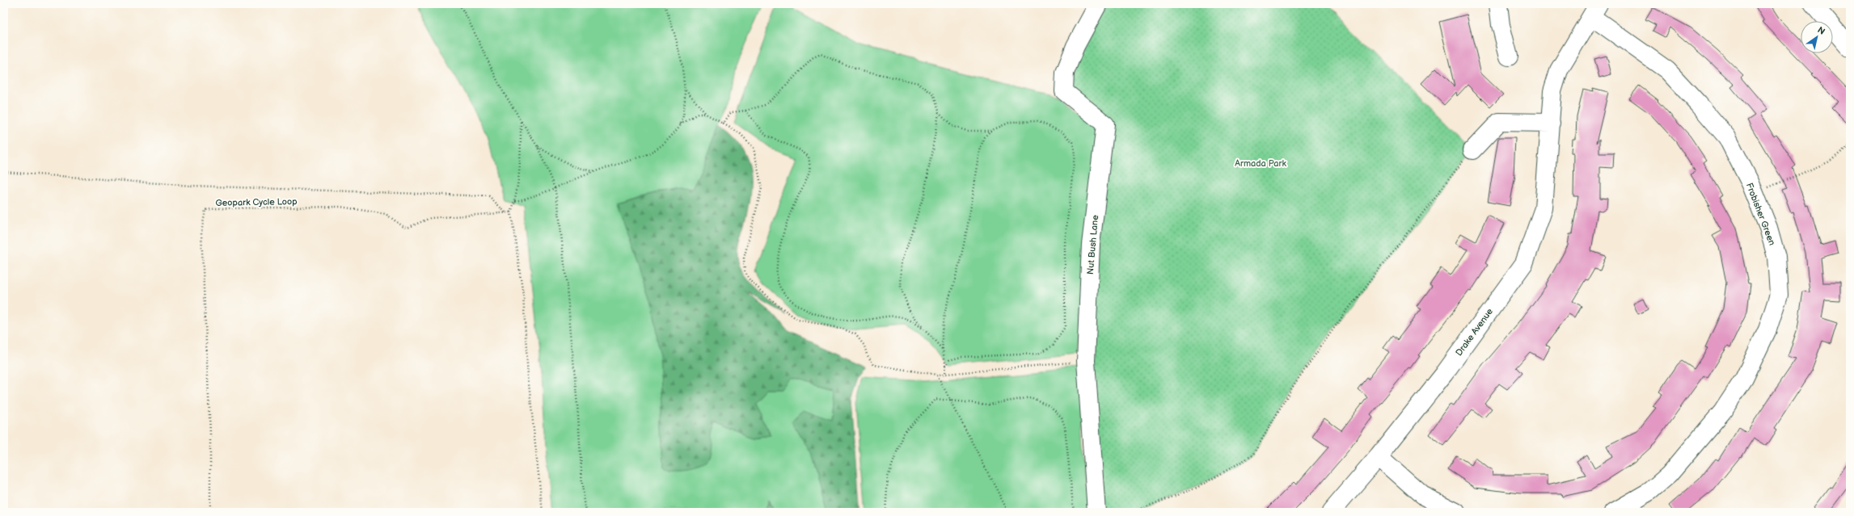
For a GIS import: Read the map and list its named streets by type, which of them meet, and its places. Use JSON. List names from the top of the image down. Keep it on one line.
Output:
{"streets":{"street":["Frobisher Green","Nut Bush Lane","Drake Avenue"],"path":["Geopark Cycle Loop"]},"crossings":[["Frobisher Green","Drake Avenue"]],"parks":["Armada Park"],"north":"top right"}
